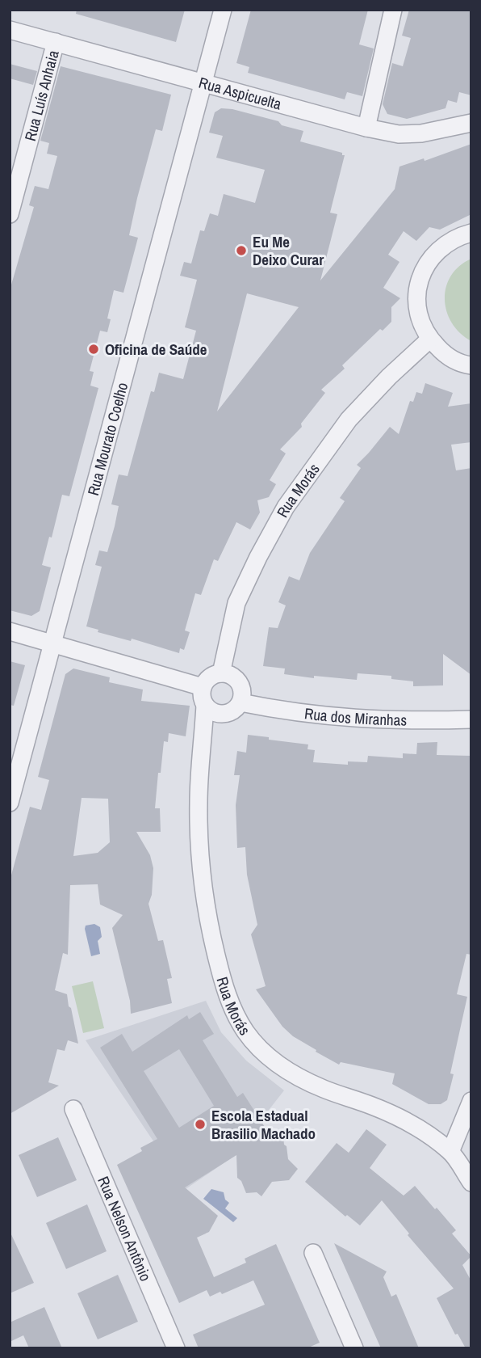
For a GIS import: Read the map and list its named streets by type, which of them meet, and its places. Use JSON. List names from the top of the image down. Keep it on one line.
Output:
{"streets":{"street":["Rua Aspicuelta","Rua Luís Anhaia","Rua Mourato Coelho","Rua Morás","Rua dos Miranhas","Rua Nelson Antônio"]},"crossings":[["Rua Aspicuelta","Rua Luís Anhaia"],["Rua Aspicuelta","Rua Mourato Coelho"],["Rua Morás","Rua dos Miranhas"]],"places":["Eu Me Deixo Curar","Oficina de Saúde","Escola Estadual Brasilio Machado"]}
